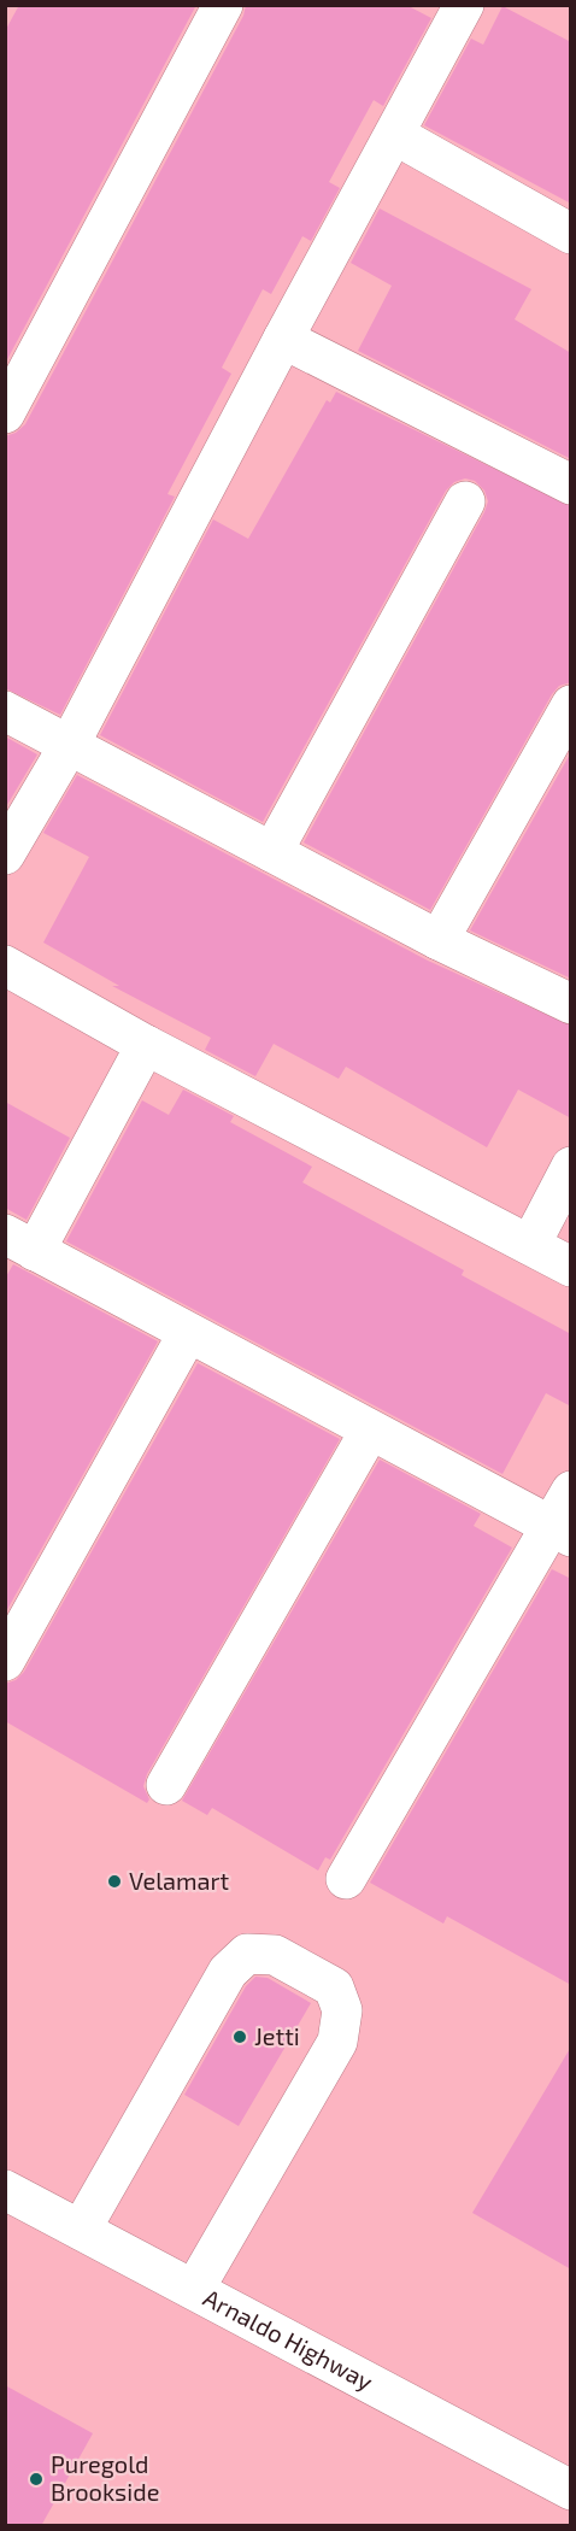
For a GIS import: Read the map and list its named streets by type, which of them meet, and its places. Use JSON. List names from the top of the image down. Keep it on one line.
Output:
{"streets":{"street":["Arnaldo Highway"]},"places":["Velamart","Jetti","Puregold Brookside"]}
